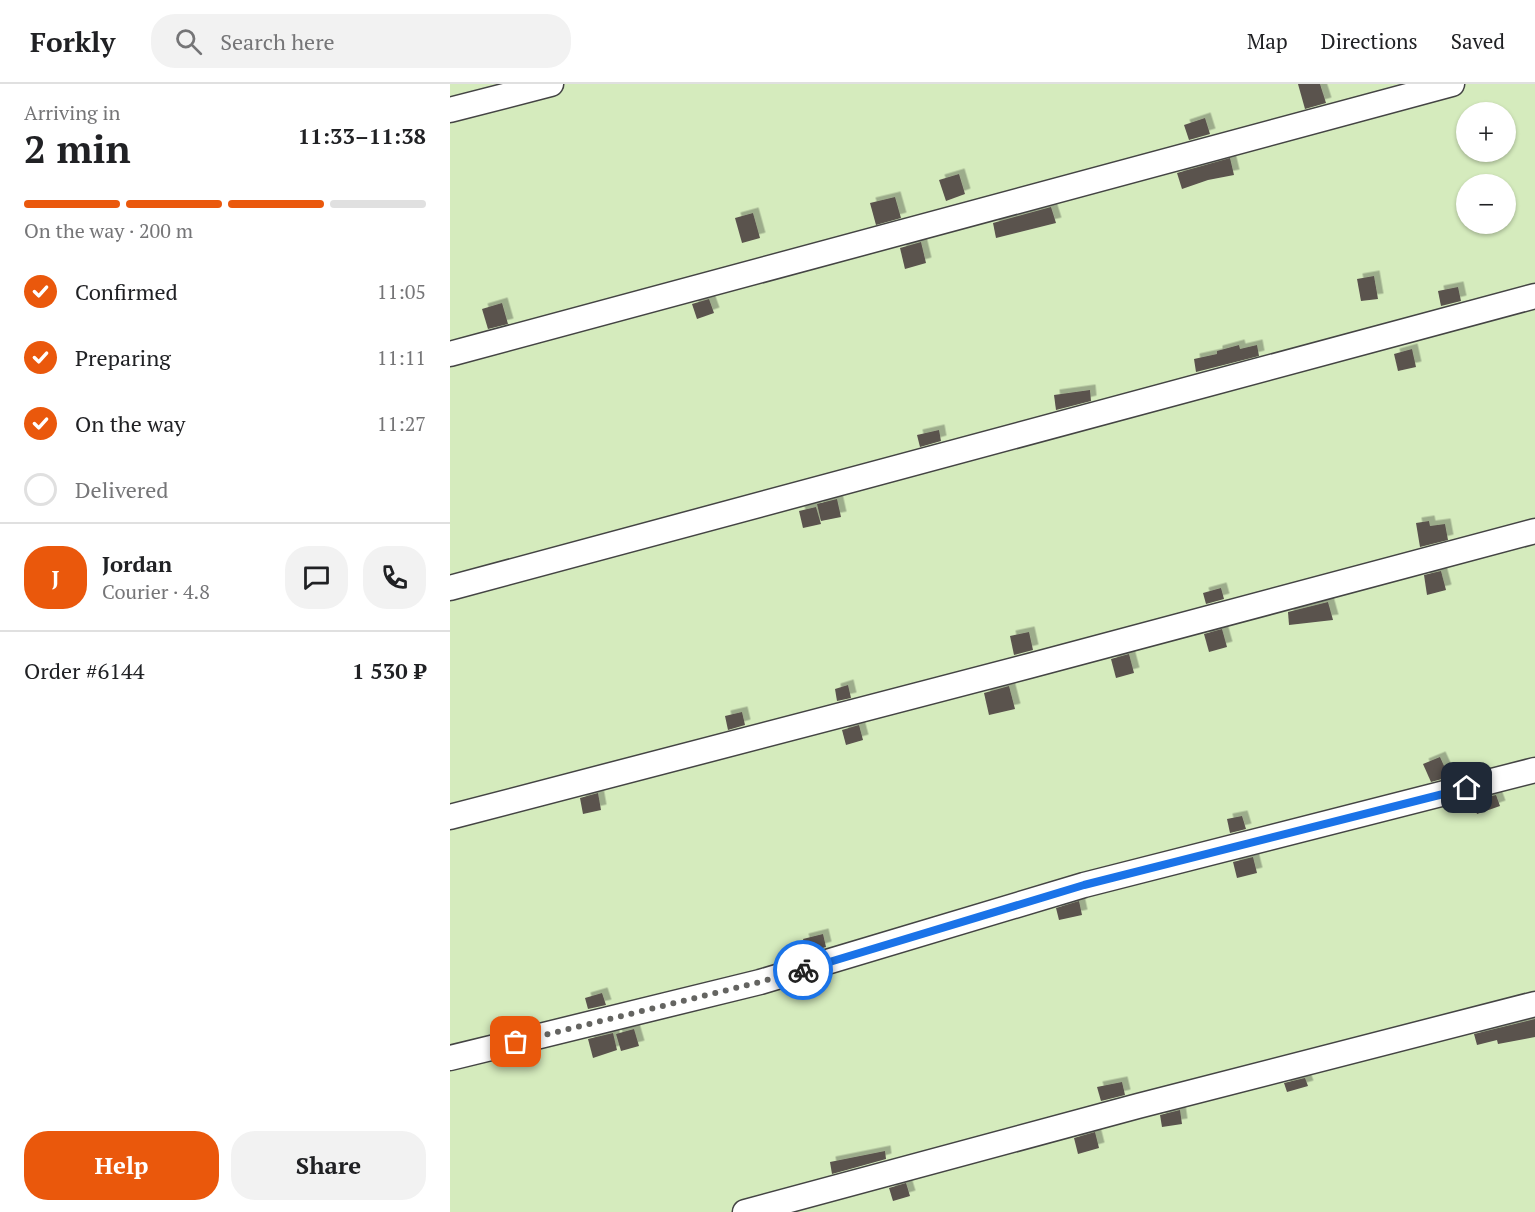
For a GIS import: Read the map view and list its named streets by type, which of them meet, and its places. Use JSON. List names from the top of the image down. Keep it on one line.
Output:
{"page":{"header":"Forkly","search":"Search here","nav":["Map","Directions","Saved"],"heading":["2 min","Arriving in","11:33–11:38"],"panel":["Jordan","Courier · 4.8","Order #6144","1 530 ₽"],"map_buttons":["+","−"],"bar":"On the way · 200 m","list":[["Confirmed","11:05"],["Preparing","11:11"],["On the way","11:27"],"Delivered"],"round":"J","buttons":["Help","Share"]}}
